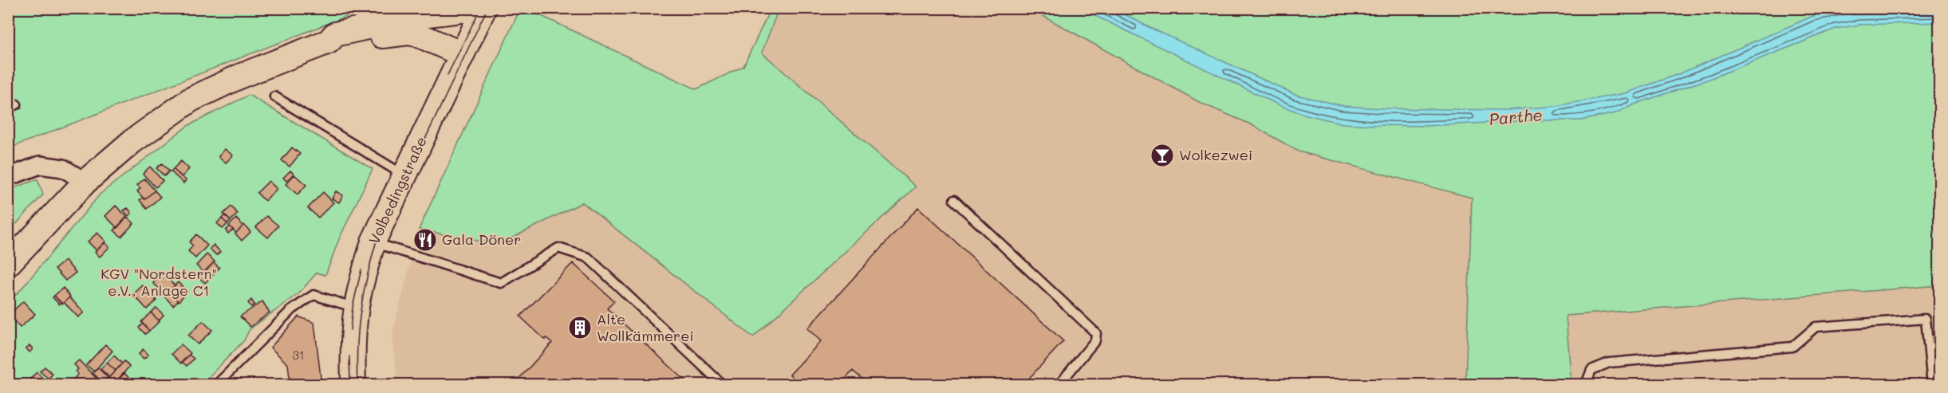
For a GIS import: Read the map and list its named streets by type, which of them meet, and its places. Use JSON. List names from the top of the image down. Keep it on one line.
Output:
{"streets":{"main road":["Volbedingstraße"]},"water":["Parthe"],"parks":["KGV \"Nordstern\" e.V., Anlage C1"],"places":{"bar":["Wolkezwei"],"restaurant":["Gala Döner"],"building":["Alte Wollkämmerei"]},"house_numbers":["31"]}
